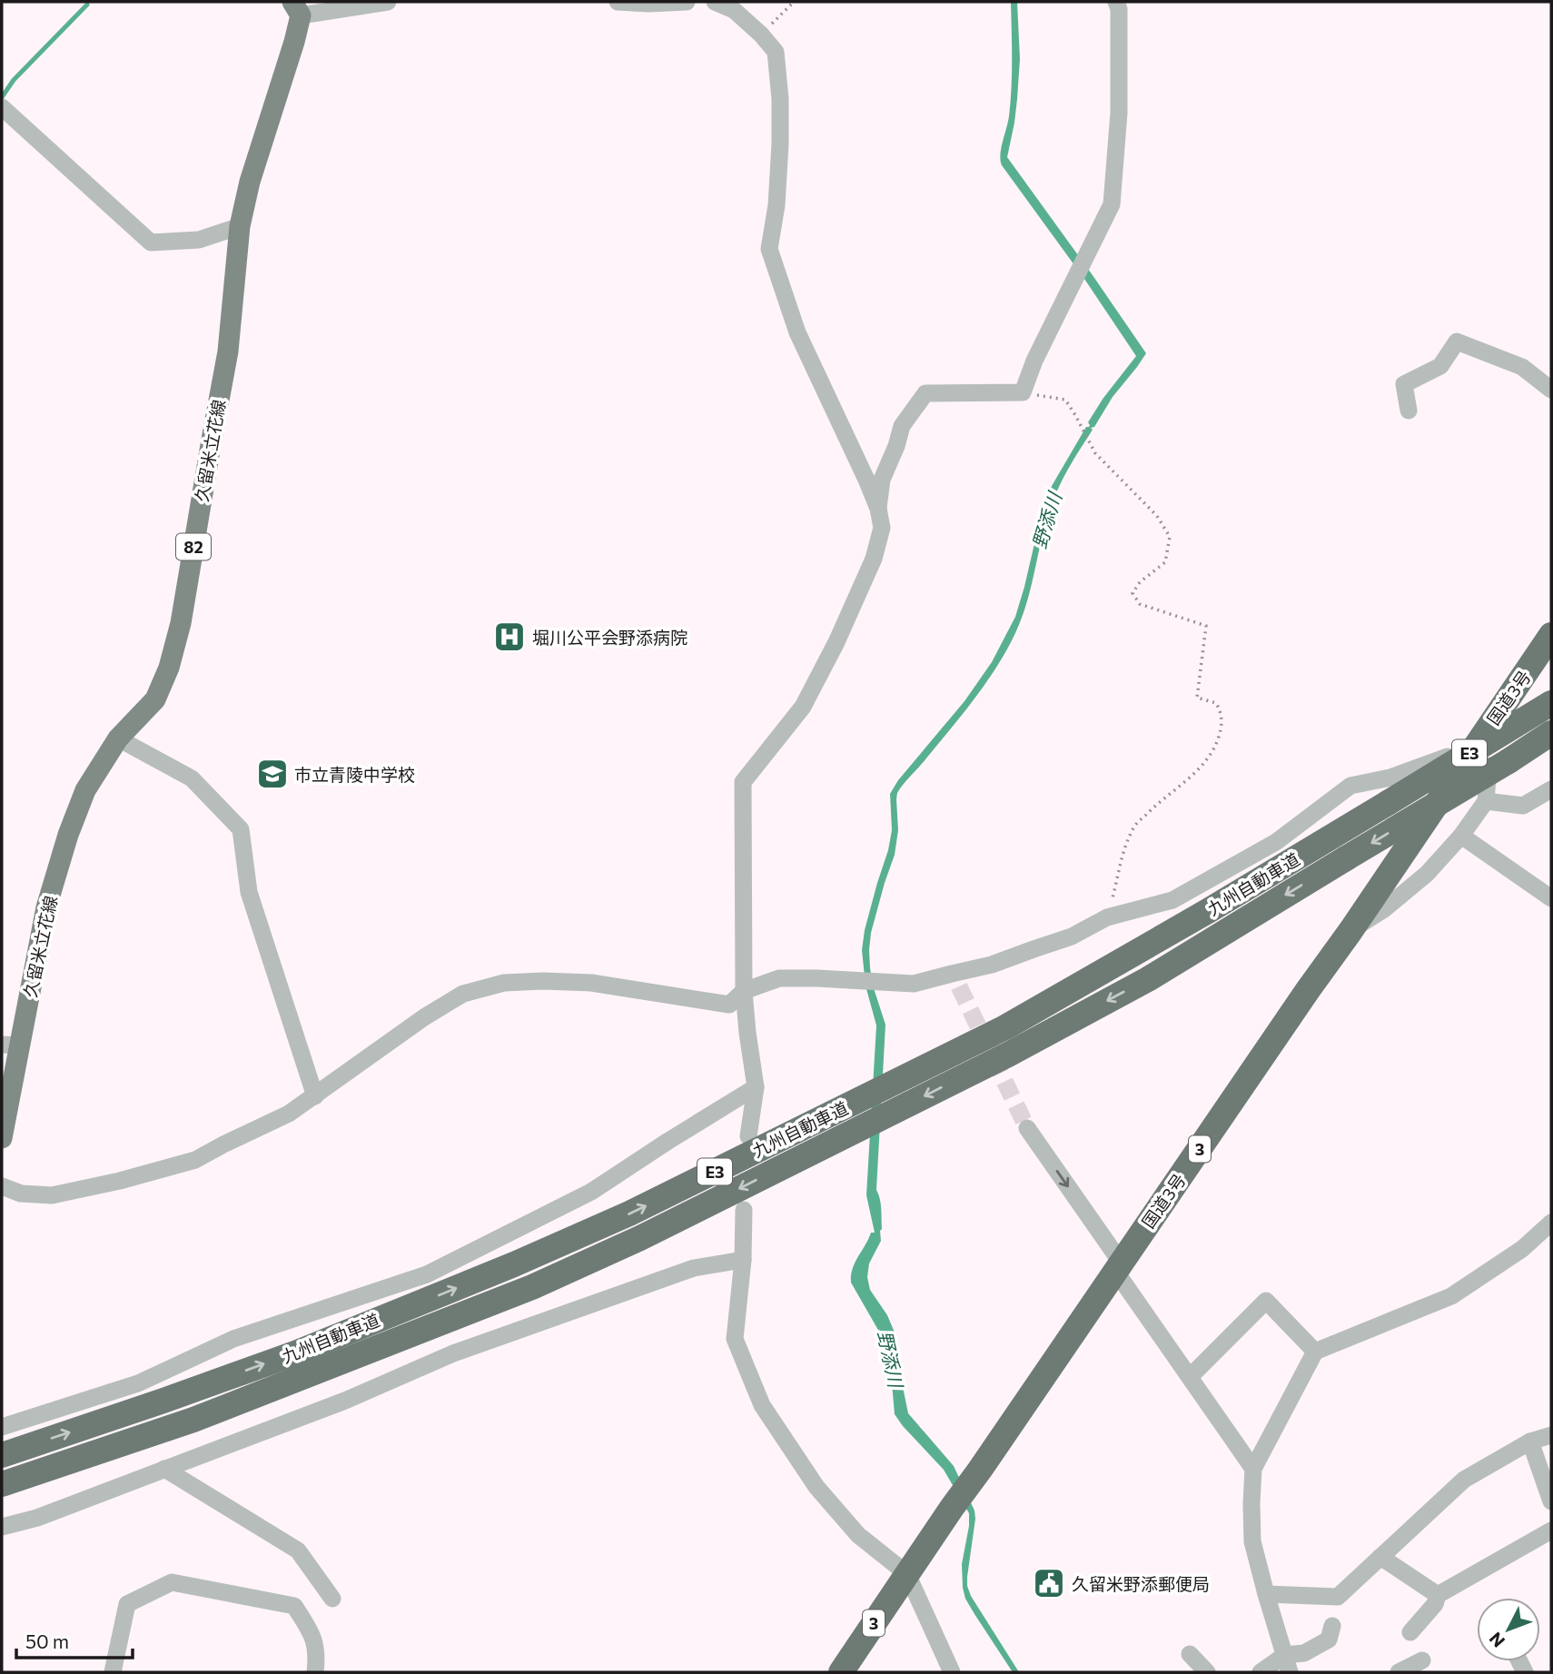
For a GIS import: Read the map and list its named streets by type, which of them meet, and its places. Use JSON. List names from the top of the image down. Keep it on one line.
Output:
{"streets":{"highway":["国道3号","E3","九州自動車道","3"],"main road":["久留米立花線","82"]},"water":["野添川"],"places":{"hospital":["堀川公平会野添病院"],"school or university":["市立青陵中学校"],"public building":["久留米野添郵便局"]},"scale_bar":"50 m","north":"bottom left"}
